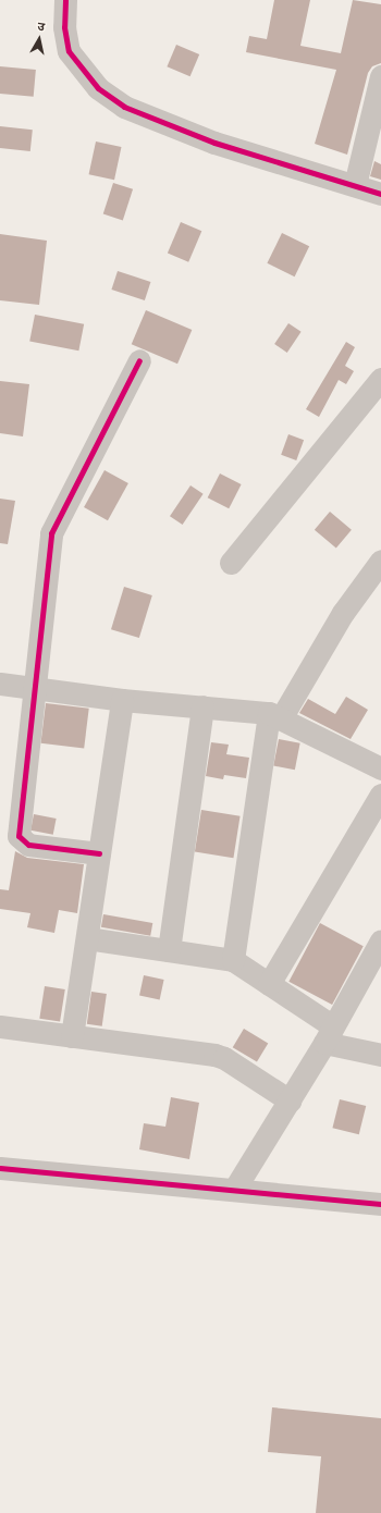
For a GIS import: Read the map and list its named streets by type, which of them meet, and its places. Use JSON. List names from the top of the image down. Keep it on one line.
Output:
{"north":"top"}
